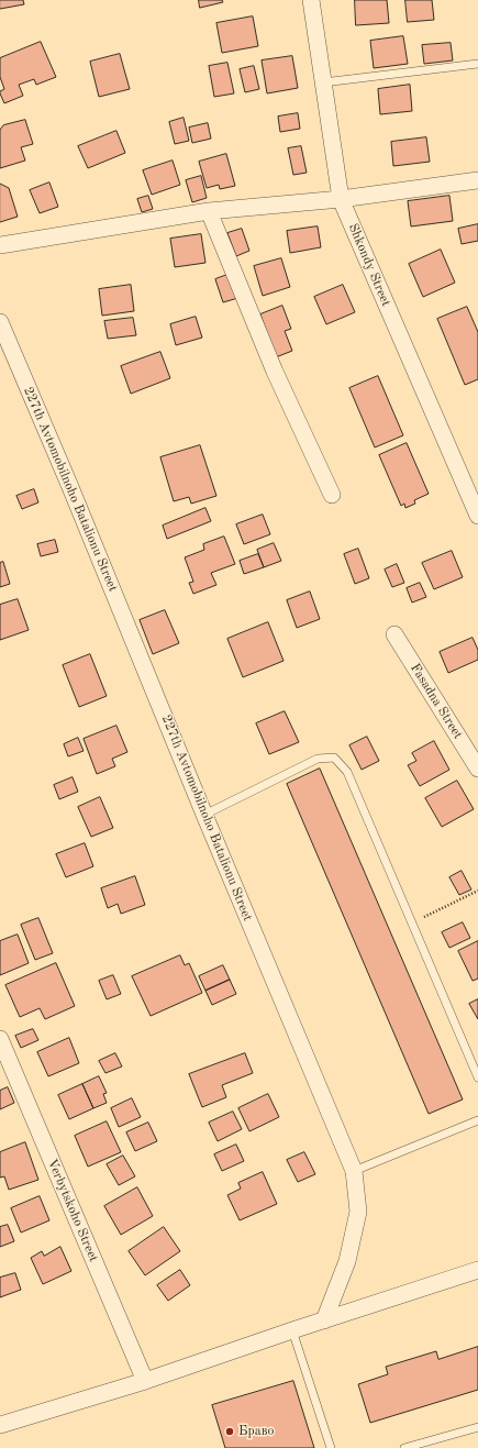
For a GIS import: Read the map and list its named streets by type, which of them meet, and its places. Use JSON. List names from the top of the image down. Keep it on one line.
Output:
{"streets":{"street":["Shkondy Street","227th Avtomobilnoho Batalionu Street","Fasadna Street","Verbytskoho Street"]},"places":["Браво"]}
